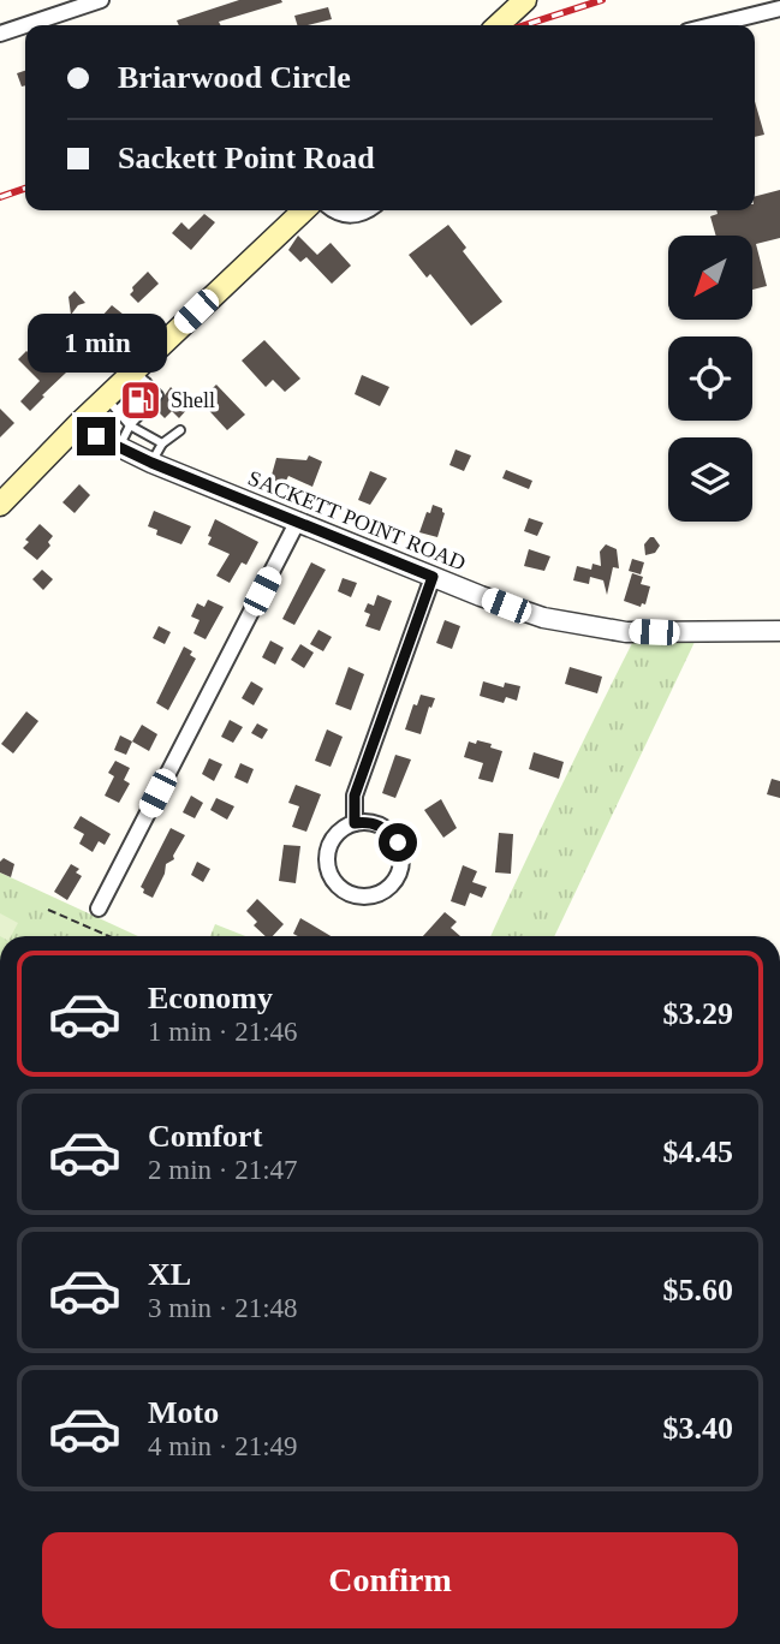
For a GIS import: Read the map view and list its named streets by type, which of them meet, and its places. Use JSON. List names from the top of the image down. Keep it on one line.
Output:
{"streets":{"street":["SACKETT POINT ROAD"]},"places":{"fuel station":["Shell"]},"north":"bottom left","page":{"banner":["Briarwood Circle","Sackett Point Road"],"bubble":"1 min","list":[{"name":"Economy","note":"1 min · 21:46","value":"$3.29"},{"name":"Comfort","note":"2 min · 21:47","value":"$4.45"},{"name":"XL","note":"3 min · 21:48","value":"$5.60"},{"name":"Moto","note":"4 min · 21:49","value":"$3.40"}],"buttons":"Confirm"}}
